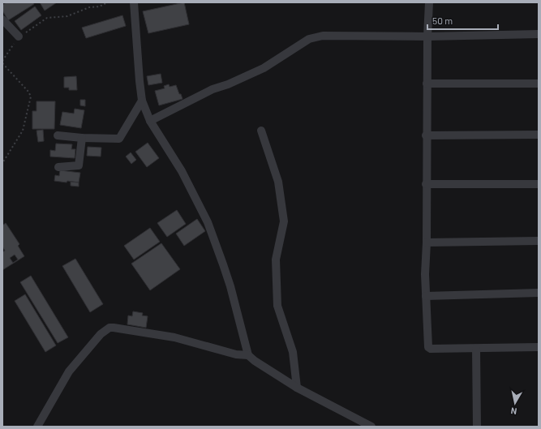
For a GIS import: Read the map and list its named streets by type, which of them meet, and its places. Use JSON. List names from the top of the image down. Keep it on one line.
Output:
{"scale_bar":"50 m","north":"bottom"}
